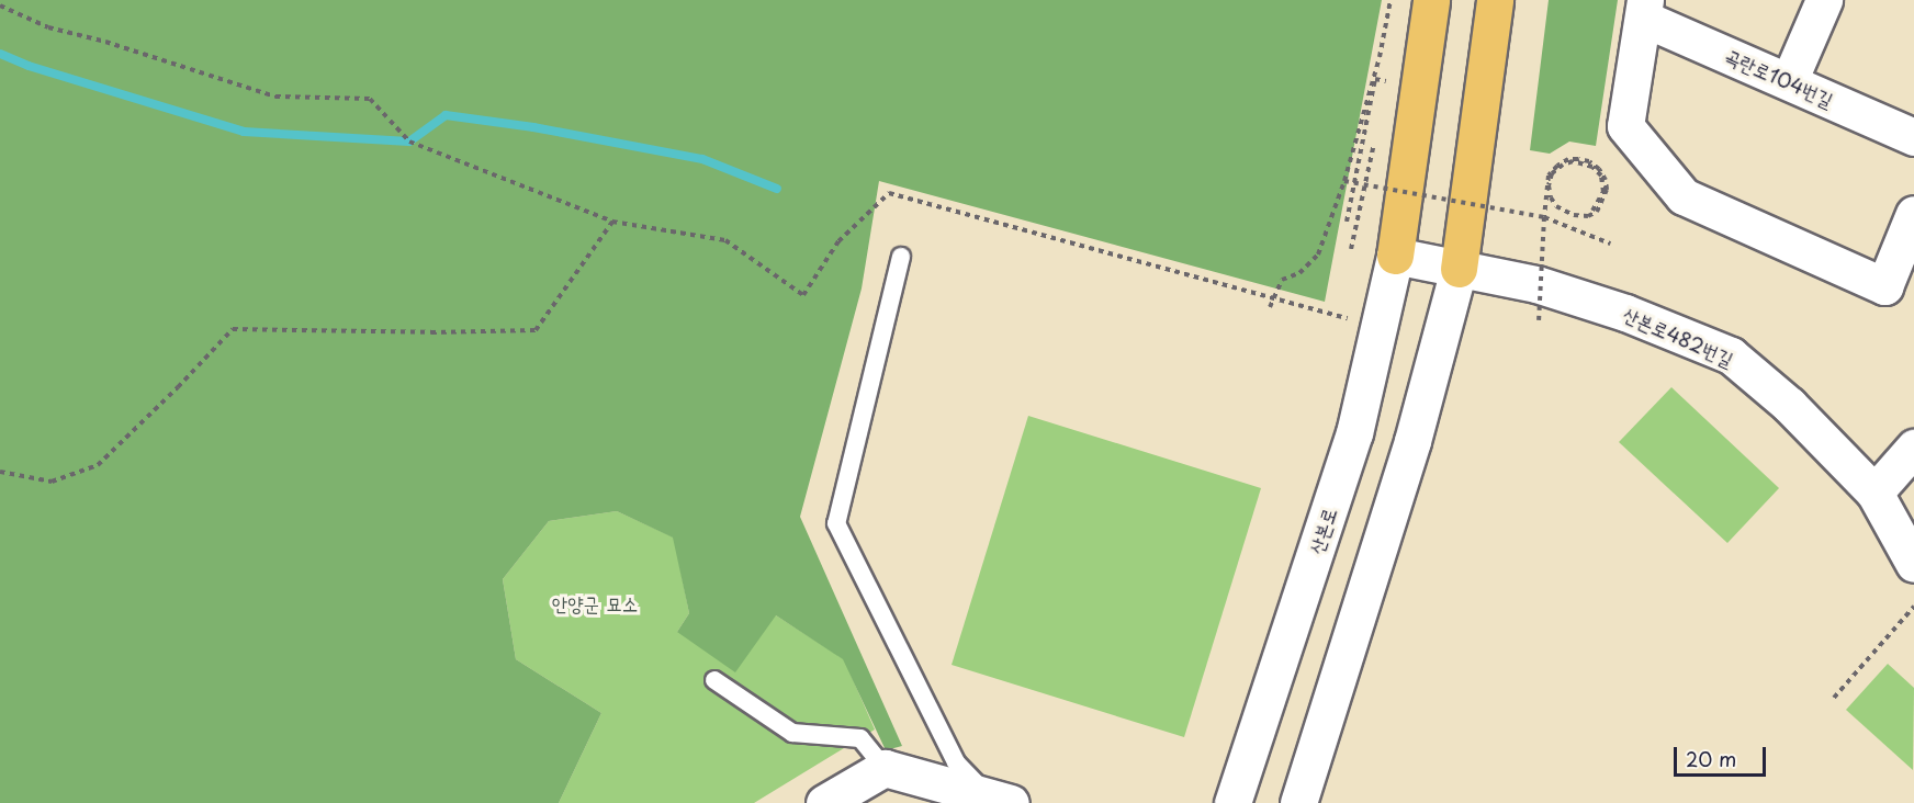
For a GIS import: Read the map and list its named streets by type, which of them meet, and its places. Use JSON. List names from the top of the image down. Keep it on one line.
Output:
{"streets":{"street":["곡란로104번길","산본로482번길","산본로"]},"crossings":[["산본로482번길","산본로"]],"parks":["안양군 묘소"],"scale_bar":"20 m"}
